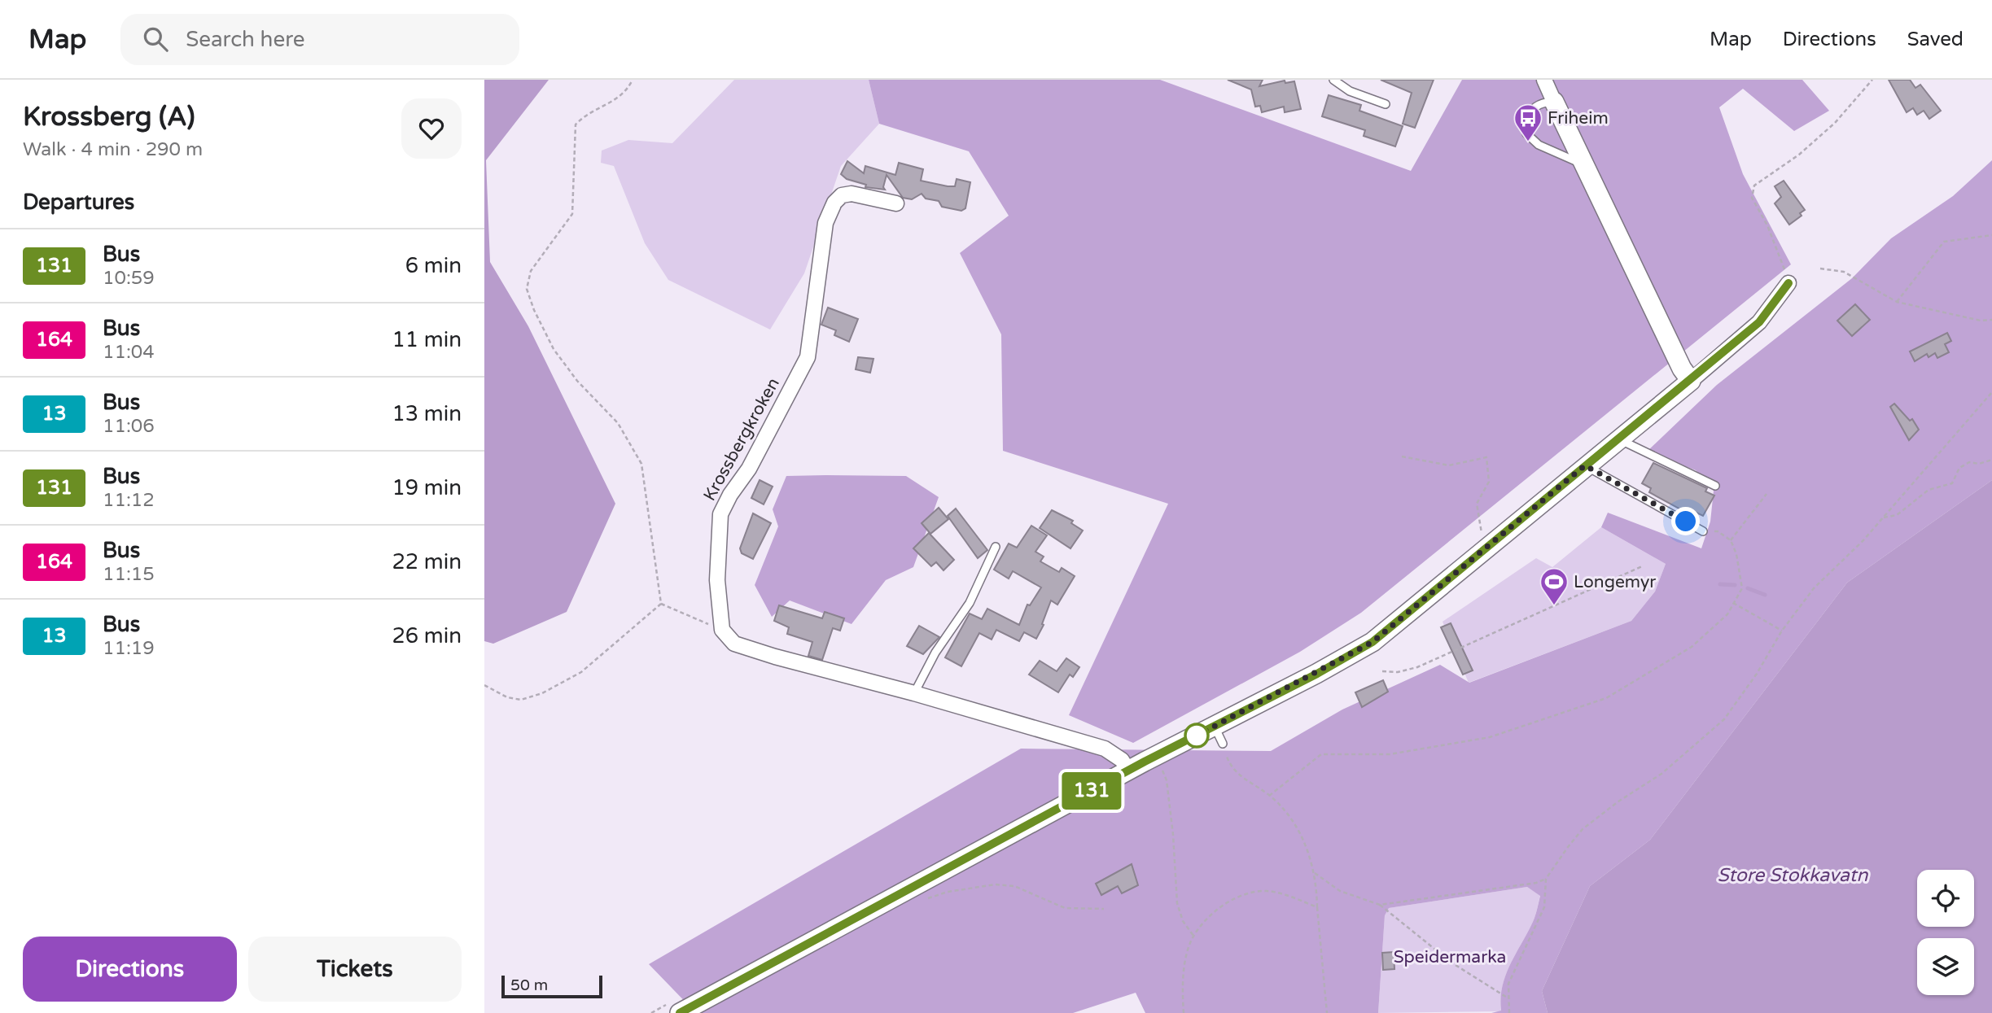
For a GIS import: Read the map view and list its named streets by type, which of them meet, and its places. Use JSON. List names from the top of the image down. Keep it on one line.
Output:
{"streets":{"street":["Krossbergkroken"]},"water":["Store Stokkavatn"],"parks":["Speidermarka"],"places":{"bus stop":["Friheim"],"sports":["Longemyr"]},"lines":["bus line 131"],"scale_bar":"50 m","page":{"header":"Map","search":"Search here","nav":["Map","Directions","Saved"],"heading":[["Krossberg (A)","Walk · 4 min · 290 m"],"Departures"],"on_map":"131","list":[{"mark":"131","name":"Bus","note":"10:59","value":"6 min"},{"mark":"164","name":"Bus","note":"11:04","value":"11 min"},{"mark":"13","name":"Bus","note":"11:06","value":"13 min"},{"mark":"131","name":"Bus","note":"11:12","value":"19 min"},{"mark":"164","name":"Bus","note":"11:15","value":"22 min"},{"mark":"13","name":"Bus","note":"11:19","value":"26 min"}],"buttons":["Directions","Tickets"],"scale":"50 m"}}
